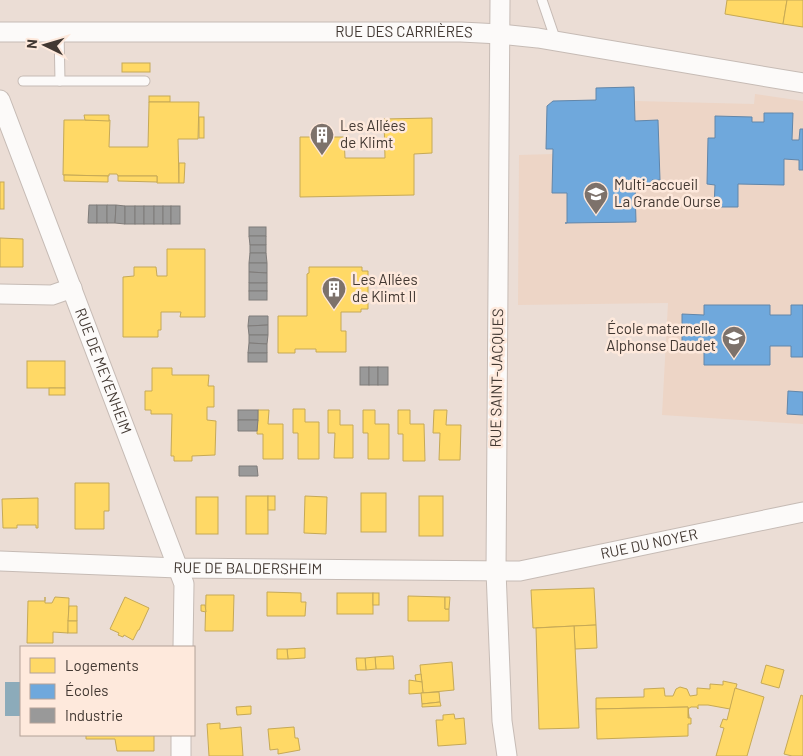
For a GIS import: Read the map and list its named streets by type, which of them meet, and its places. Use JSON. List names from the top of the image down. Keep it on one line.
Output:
{"streets":{"street":["RUE DES CARRIÈRES","RUE DE MEYENHEIM","RUE SAINT-JACQUES","RUE DU NOYER","RUE DE BALDERSHEIM"]},"crossings":[["RUE DES CARRIÈRES","RUE SAINT-JACQUES"],["RUE DE MEYENHEIM","RUE DE BALDERSHEIM"],["RUE SAINT-JACQUES","RUE DU NOYER"],["RUE SAINT-JACQUES","RUE DE BALDERSHEIM"],["RUE DU NOYER","RUE DE BALDERSHEIM"]],"places":{"building":["Les Allées de Klimt","Les Allées de Klimt II"],"school or university":["Multi-accueil La Grande Ourse","École maternelle Alphonse Daudet"]},"legend":["Logements","Écoles","Industrie"],"north":"left"}
